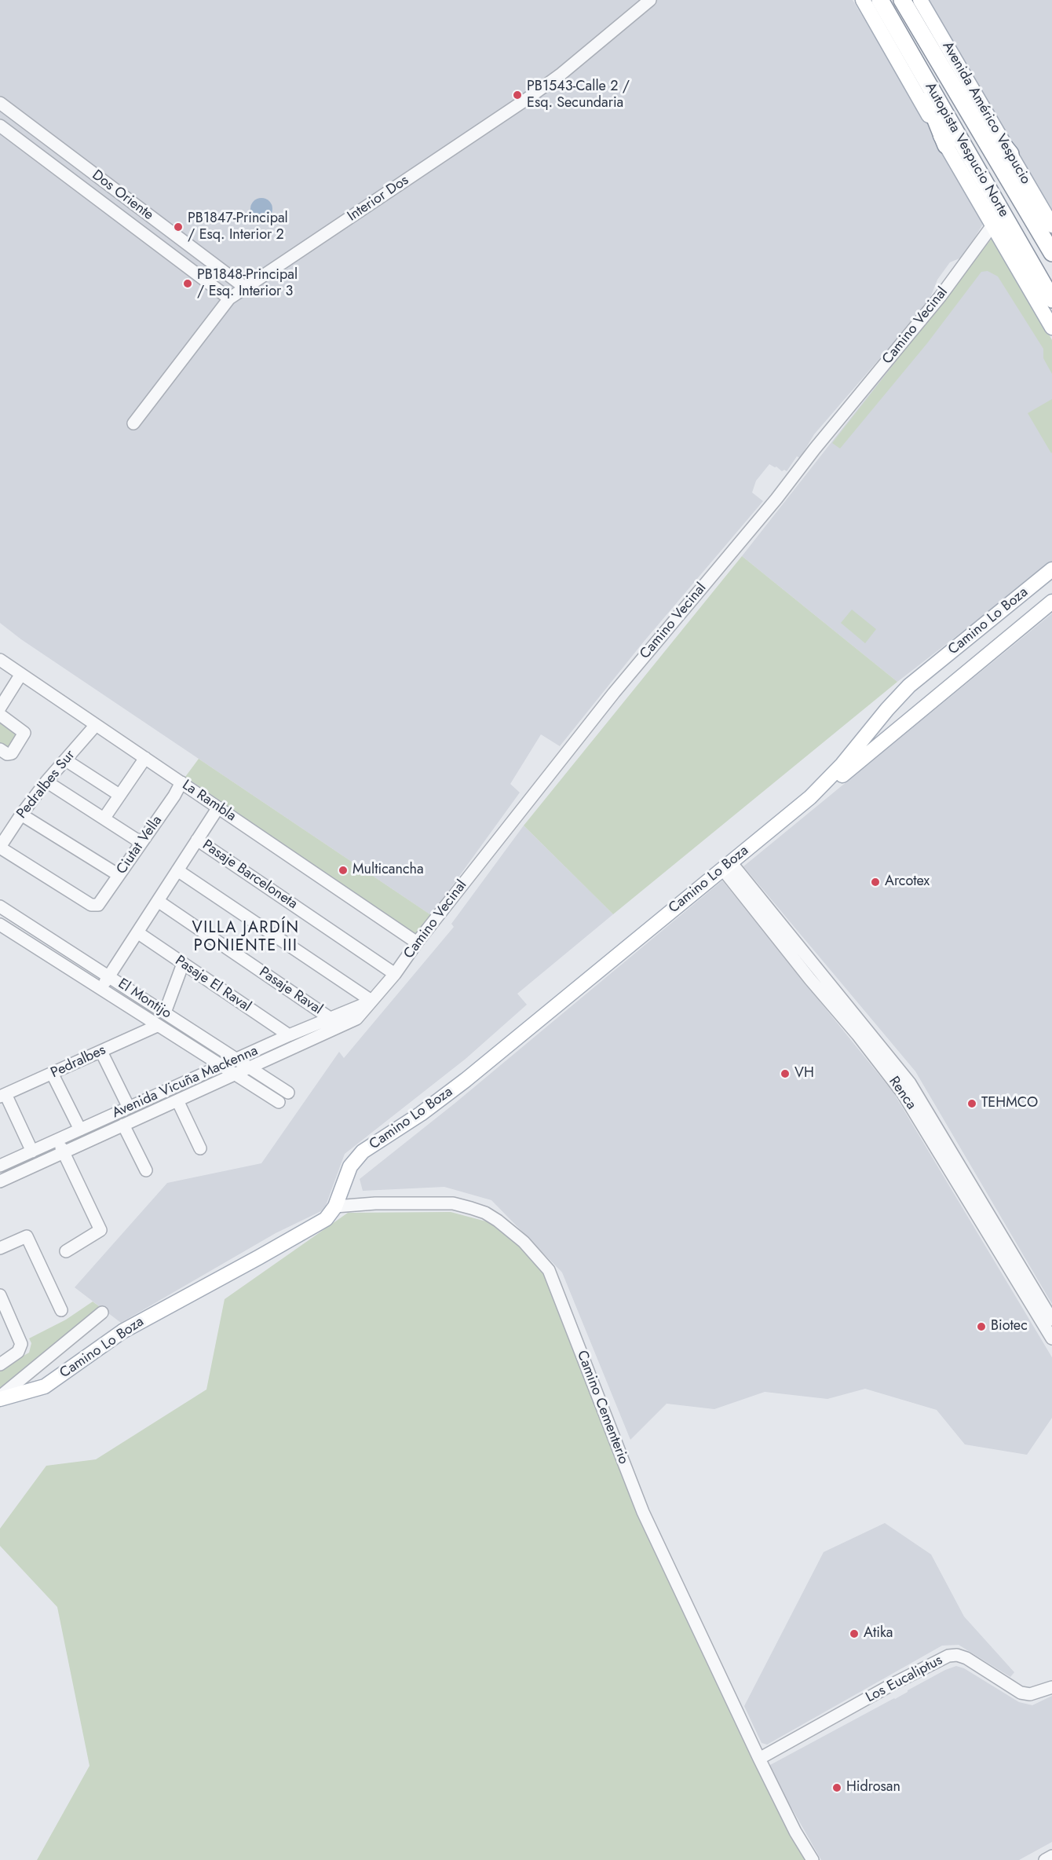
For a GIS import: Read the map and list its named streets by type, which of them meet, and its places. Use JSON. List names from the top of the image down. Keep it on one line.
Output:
{"streets":{"highway":["Autopista Vespucio Norte"],"main road":["Avenida Américo Vespucio","Camino Lo Boza"],"street":["Dos Oriente","Interior Dos","Camino Vecinal","Pedralbes Sur","La Rambla","Ciutat Vella","Pasaje Barceloneta","Pasaje El Raval","Pasaje Raval","El Montijo","Pedralbes","Avenida Vicuña Mackenna","Renca","Camino Cementerio","Los Eucaliptus"]},"crossings":[["Dos Oriente","Interior Dos"],["Camino Vecinal","La Rambla"],["Camino Vecinal","Pasaje Barceloneta"],["Camino Vecinal","Avenida Vicuña Mackenna"],["Camino Lo Boza","Renca"],["Camino Lo Boza","Camino Cementerio"],["Pedralbes Sur","La Rambla"],["Pedralbes Sur","Ciutat Vella"],["La Rambla","Ciutat Vella"],["Pasaje El Raval","Avenida Vicuña Mackenna"],["Pasaje Raval","Avenida Vicuña Mackenna"],["El Montijo","Pedralbes"],["El Montijo","Avenida Vicuña Mackenna"],["Camino Cementerio","Los Eucaliptus"]],"districts":["VILLA JARDÍN PONIENTE III"],"places":["PB1543-Calle 2 / Esq. Secundaria","PB1847-Principal / Esq. Interior 2","PB1848-Principal / Esq. Interior 3","Multicancha","Arcotex","VH","TEHMCO","Biotec","Atika","Hidrosan"]}
